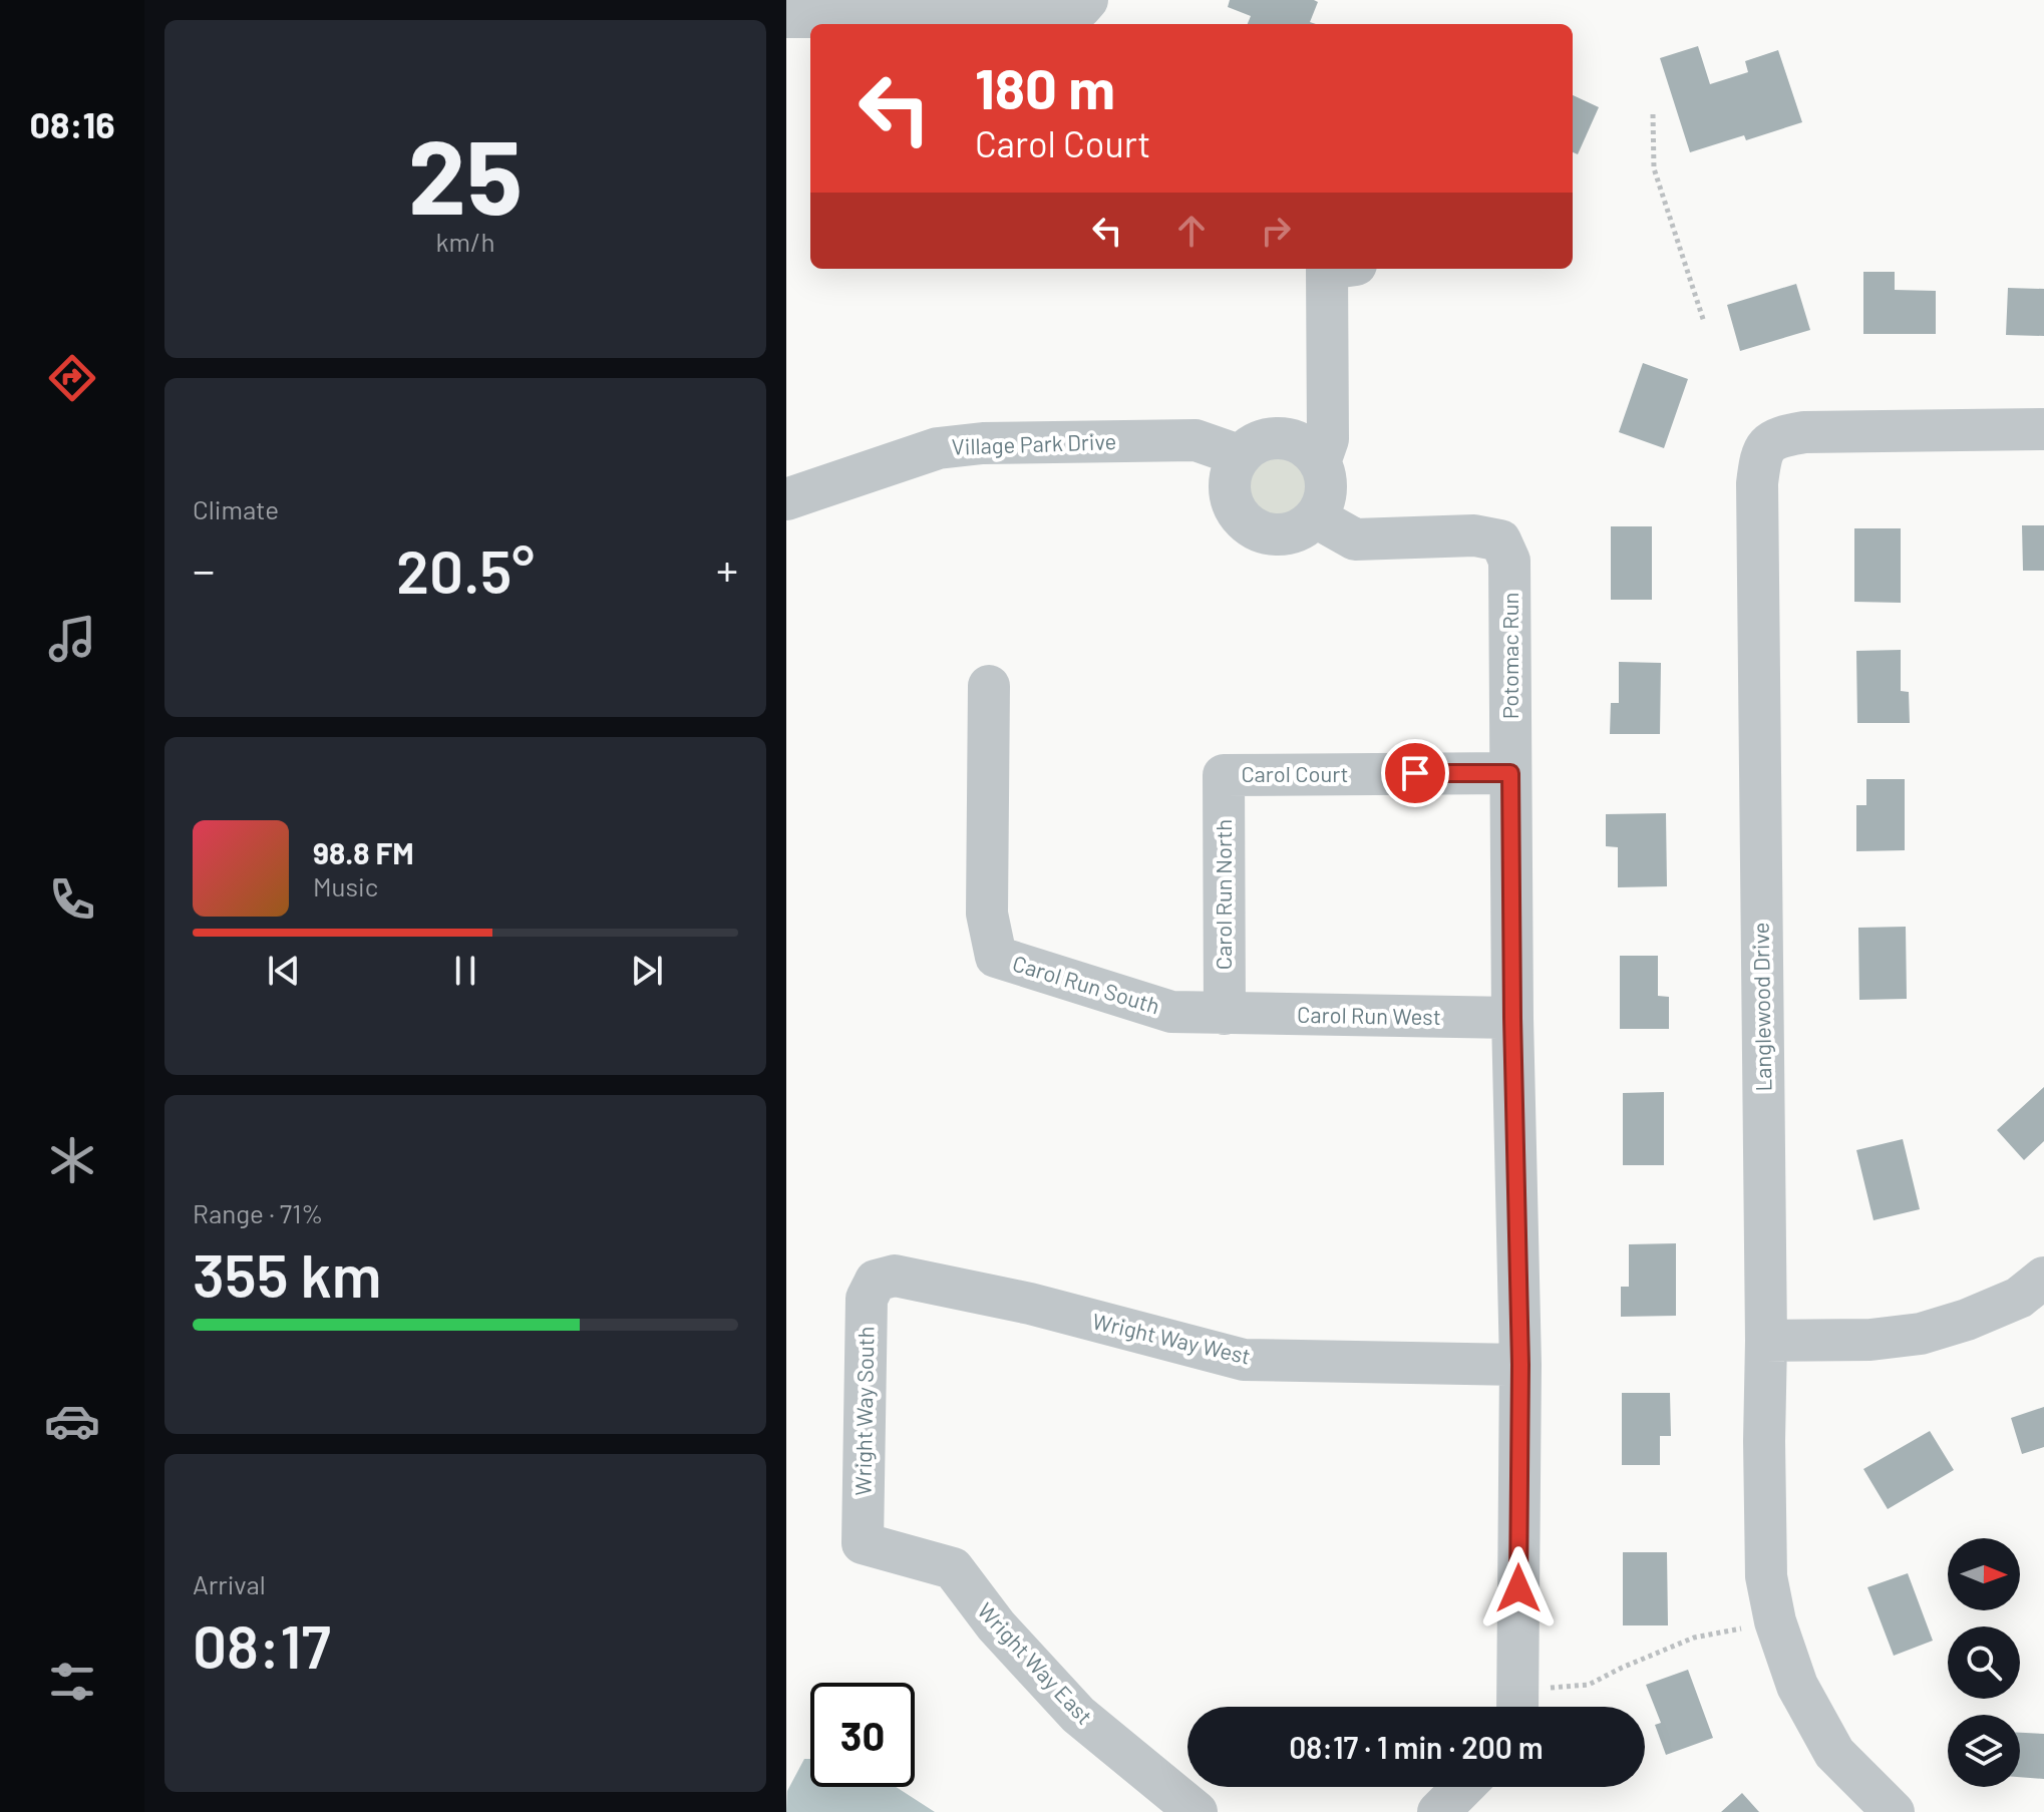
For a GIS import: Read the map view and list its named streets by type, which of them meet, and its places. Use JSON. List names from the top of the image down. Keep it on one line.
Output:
{"streets":{"street":["Village Park Drive","Potomac Run","Carol Court","Carol Run North","Carol Run South","Langlewood Drive","Carol Run West","Wright Way West","Wright Way South","Wright Way East"]},"crossings":[["Village Park Drive","Potomac Run"],["Potomac Run","Carol Court"],["Potomac Run","Carol Run West"],["Potomac Run","Wright Way West"],["Carol Court","Carol Run North"],["Carol Run North","Carol Run South"],["Carol Run North","Carol Run West"],["Carol Run South","Carol Run West"],["Wright Way West","Wright Way South"],["Wright Way South","Wright Way East"]],"north":"right","page":{"tabs":"08:16","tile":[["25","km/h"],"Climate",["Range · 71%","355 km"],["Arrival","08:17"]],"turn":["180 m","Carol Court"],"heat":["−","20.5°","+"],"song":["98.8 FM","Music"],"limit":"30","trip":"08:17 · 1 min · 200 m"}}
